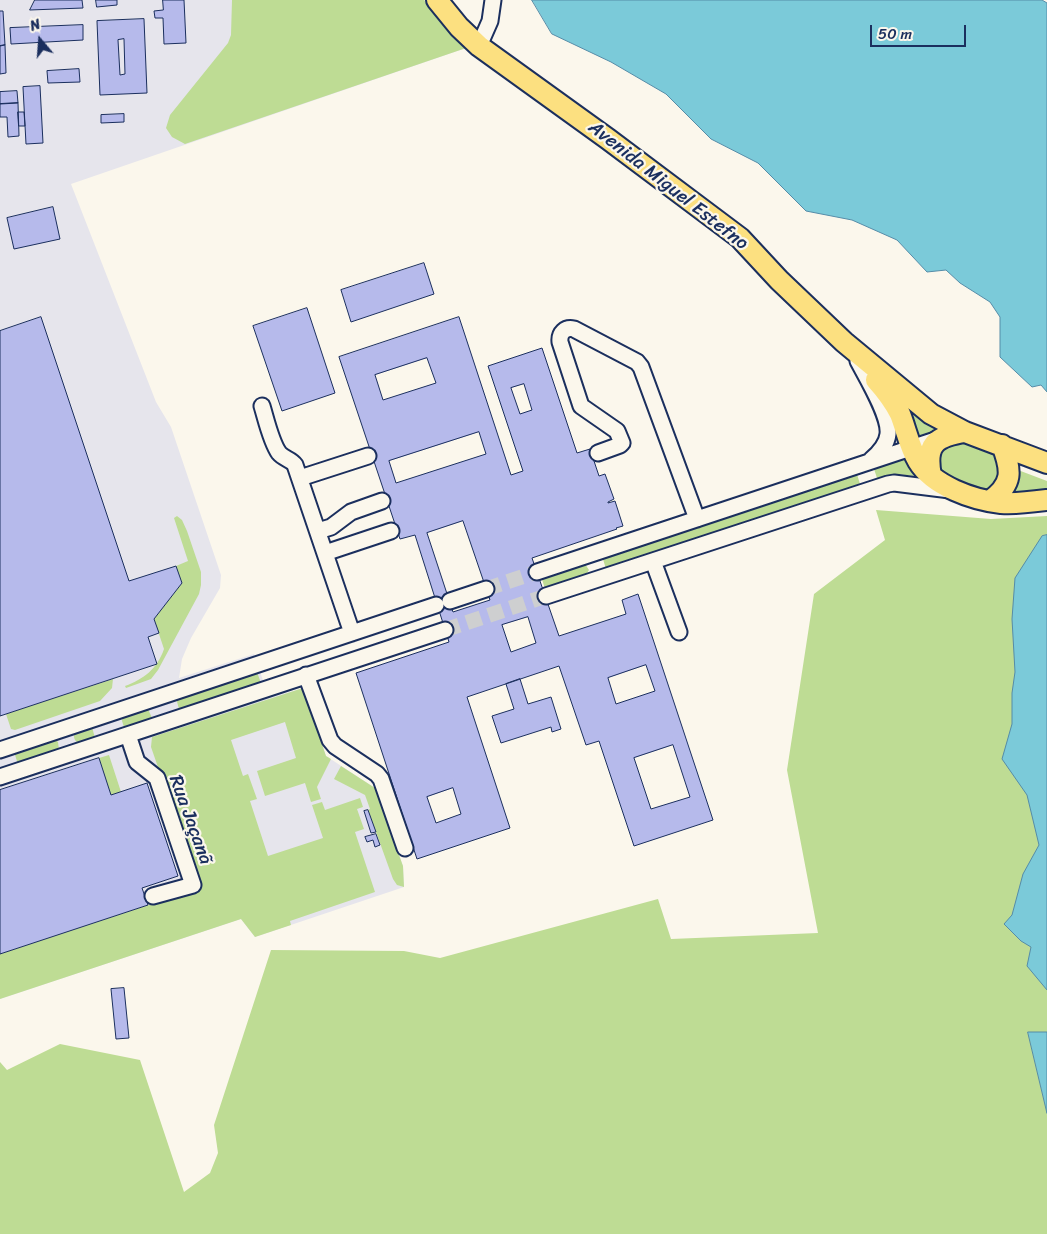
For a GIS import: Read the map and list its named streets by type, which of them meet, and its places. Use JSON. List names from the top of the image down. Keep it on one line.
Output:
{"streets":{"main road":["Avenida Miguel Estefno"],"lane":["Rua Jaçanã"]},"scale_bar":"50 m","north":"top"}
